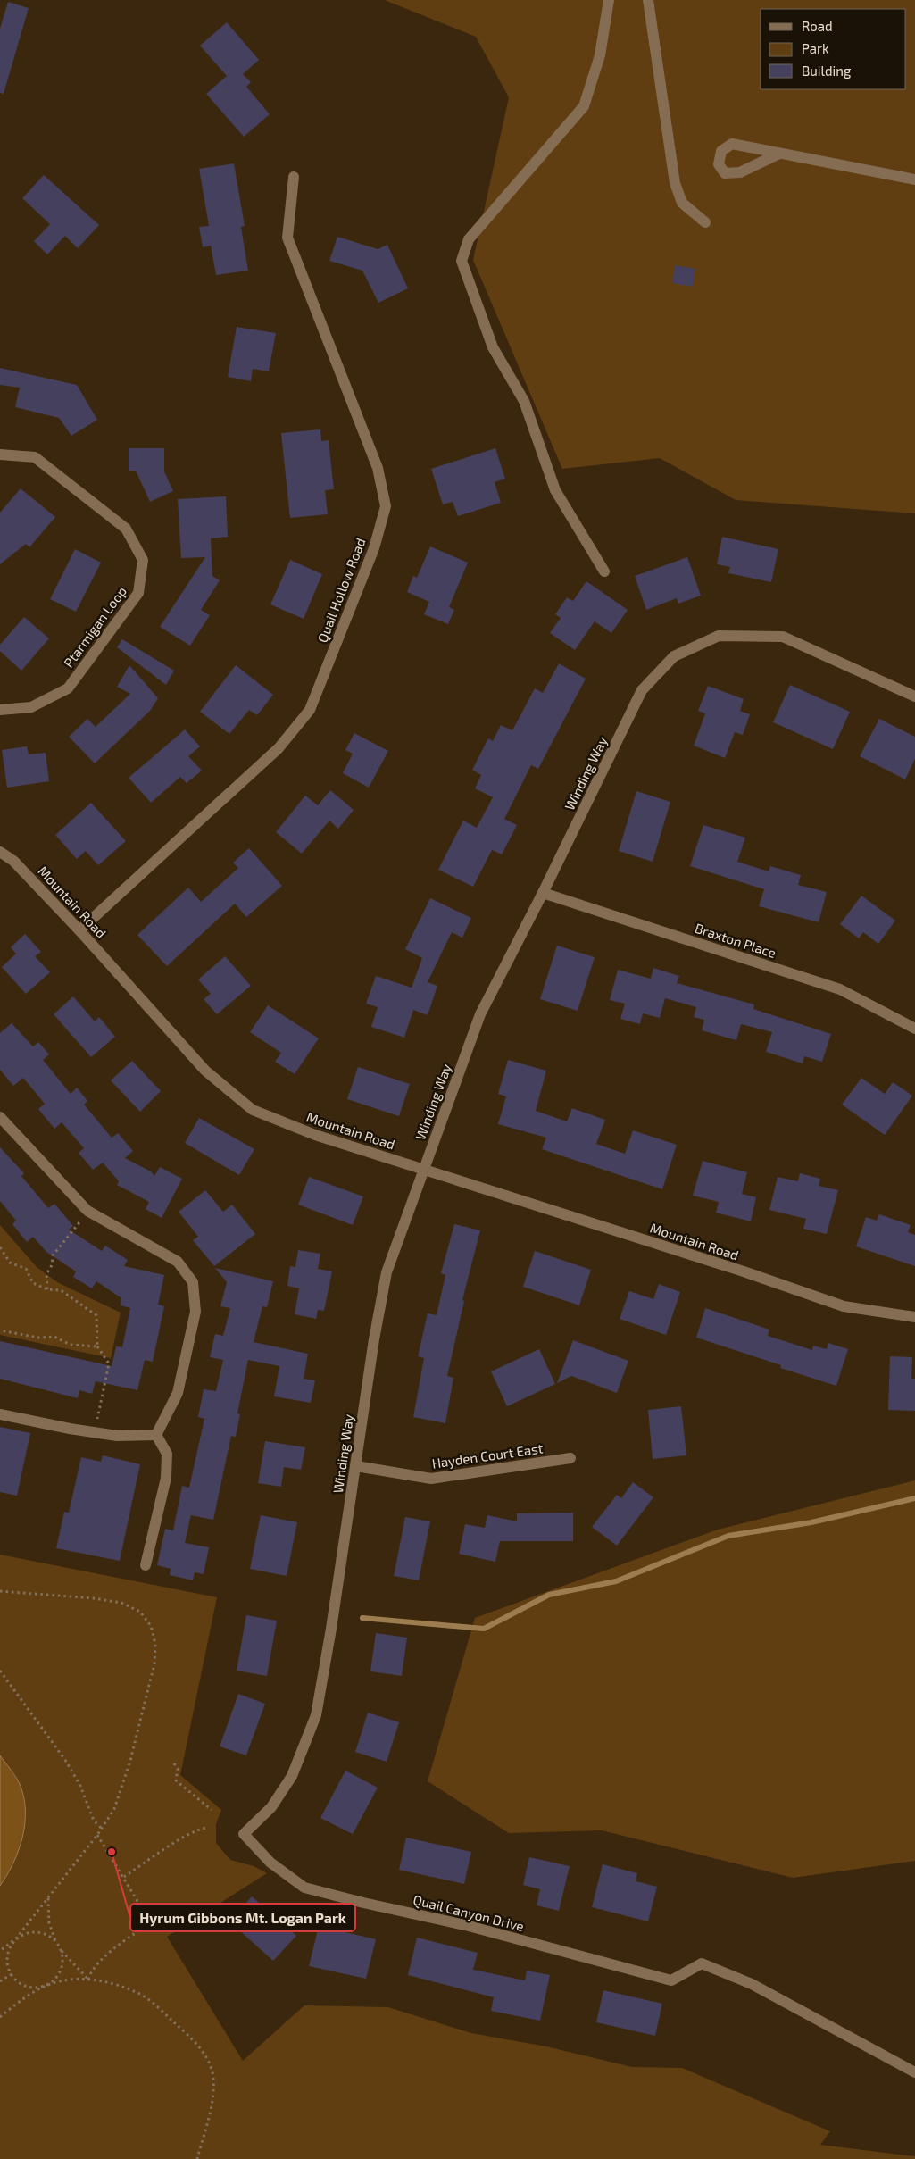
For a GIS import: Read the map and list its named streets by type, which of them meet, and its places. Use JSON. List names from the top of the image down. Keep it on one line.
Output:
{"streets":{"street":["Quail Hollow Road","Ptarmigan Loop","Winding Way","Mountain Road","Braxton Place","Hayden Court East","Quail Canyon Drive"]},"crossings":[["Quail Hollow Road","Mountain Road"],["Winding Way","Mountain Road"],["Winding Way","Braxton Place"],["Winding Way","Hayden Court East"],["Winding Way","Quail Canyon Drive"]],"places":["Hyrum Gibbons Mt. Logan Park"],"legend":["Road","Park","Building"]}
